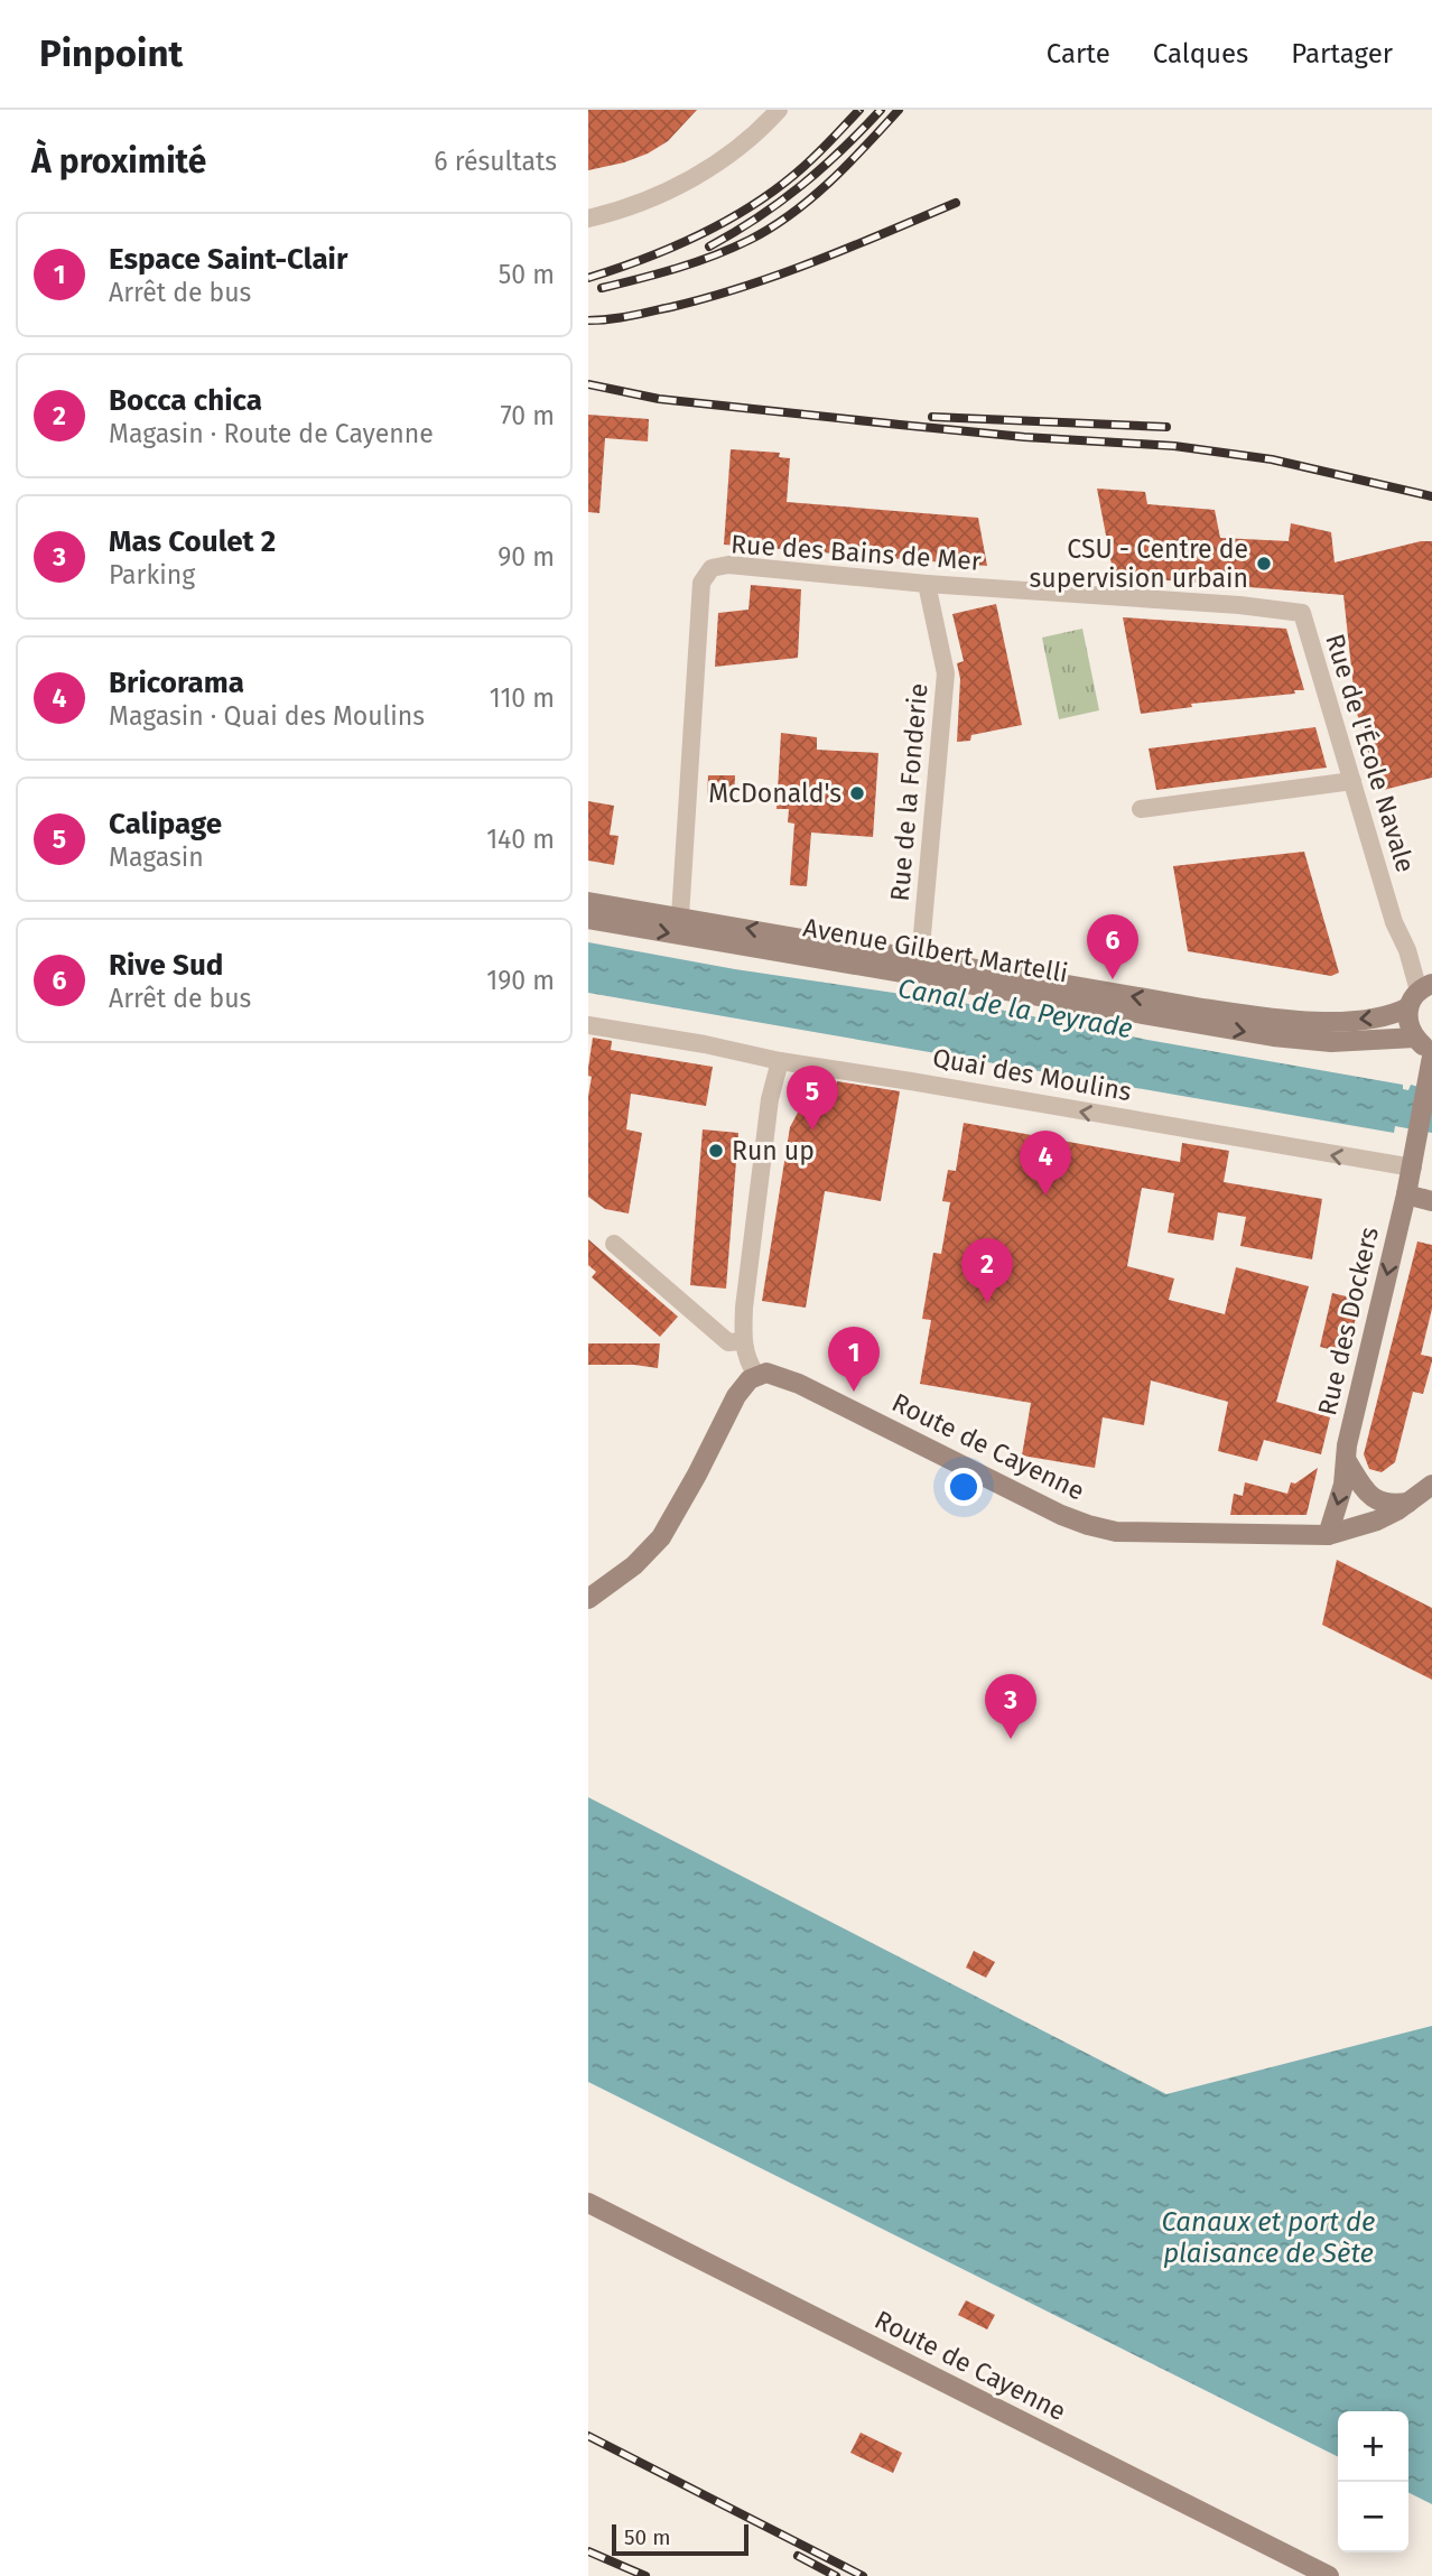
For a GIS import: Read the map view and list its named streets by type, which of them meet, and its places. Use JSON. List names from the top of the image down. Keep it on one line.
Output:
{"streets":{"street":["Rue des Bains de Mer","Rue de l'École Navale","Rue de la Fonderie","Avenue Gilbert Martelli","Quai des Moulins","Rue des Dockers","Route de Cayenne"]},"crossings":[["Rue des Bains de Mer","Rue de l'École Navale"],["Rue des Bains de Mer","Rue de la Fonderie"],["Rue des Bains de Mer","Avenue Gilbert Martelli"],["Rue de l'École Navale","Avenue Gilbert Martelli"],["Rue de la Fonderie","Avenue Gilbert Martelli"],["Rue des Dockers","Route de Cayenne"]],"one_way":["Quai des Moulins","Rue des Dockers"],"water":["Canal de la Peyrade","Canaux et port de plaisance de Sète"],"places":["CSU - Centre de supervision urbain","McDonald's","Run up"],"scale_bar":"50 m","page":{"header":"Pinpoint","nav":["Carte","Calques","Partager"],"heading":["À proximité","6 résultats"],"list":[{"mark":"1","name":"Espace Saint-Clair","note":"Arrêt de bus","value":"50 m"},{"mark":"2","name":"Bocca chica","note":"Magasin · Route de Cayenne","value":"70 m"},{"mark":"3","name":"Mas Coulet 2","note":"Parking","value":"90 m"},{"mark":"4","name":"Bricorama","note":"Magasin · Quai des Moulins","value":"110 m"},{"mark":"5","name":"Calipage","note":"Magasin","value":"140 m"},{"mark":"6","name":"Rive Sud","note":"Arrêt de bus","value":"190 m"}],"pins":["6","5","4","2","1","3"],"map_buttons":["+","−"],"scale":"50 m"}}
